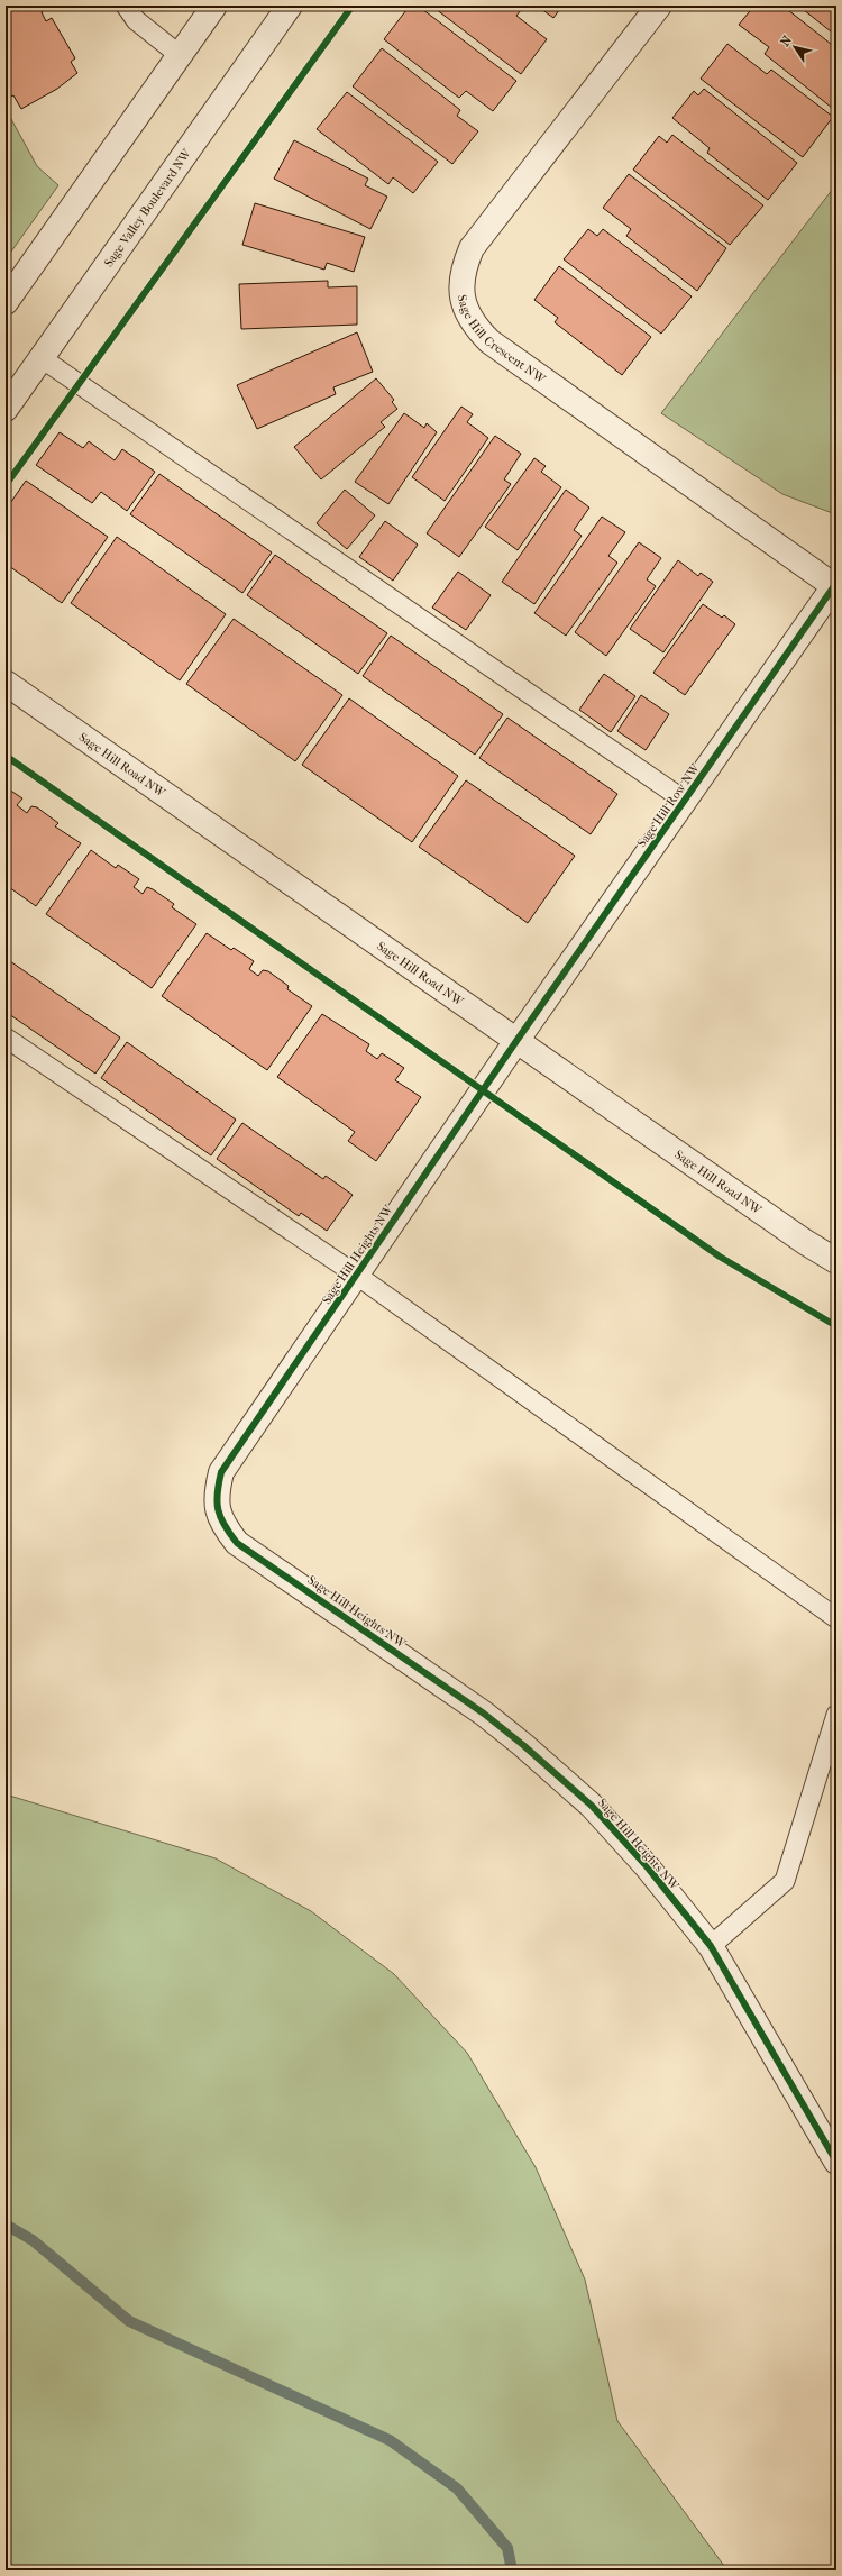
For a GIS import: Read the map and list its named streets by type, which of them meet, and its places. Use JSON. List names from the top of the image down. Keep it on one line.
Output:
{"streets":{"street":["Sage Valley Boulevard NW","Sage Hill Crescent NW","Sage Hill Road NW","Sage Hill Row NW","Sage Hill Heights NW"]},"crossings":[["Sage Hill Crescent NW","Sage Hill Row NW"],["Sage Hill Road NW","Sage Hill Row NW"],["Sage Hill Road NW","Sage Hill Heights NW"],["Sage Hill Row NW","Sage Hill Heights NW"]],"north":"top left"}
